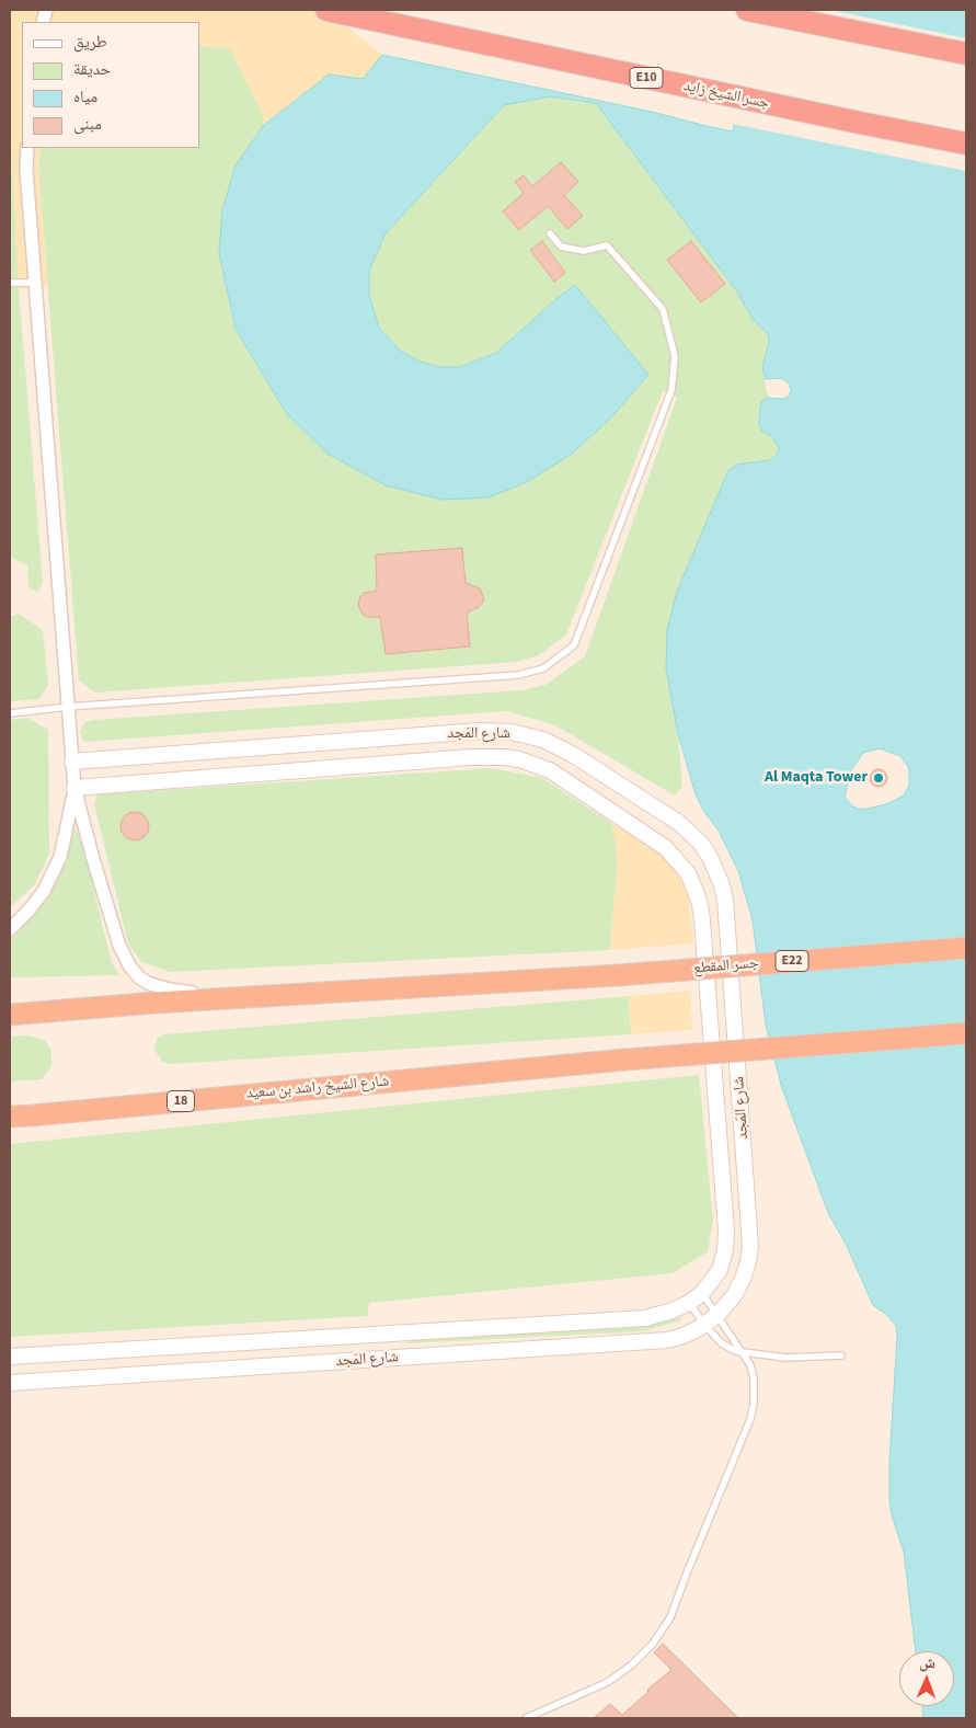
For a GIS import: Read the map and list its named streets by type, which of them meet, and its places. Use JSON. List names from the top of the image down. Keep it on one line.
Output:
{"streets":{"highway":["E10","جسر الشيخ زايد","E22","جسر المقطع","شارع الشيخ راشد بن سعيد","18"],"street":["شارع المَجد"]},"places":["Al Maqta Tower"],"legend":["طريق","حديقة","مياه","مبنى"],"north":"top"}
